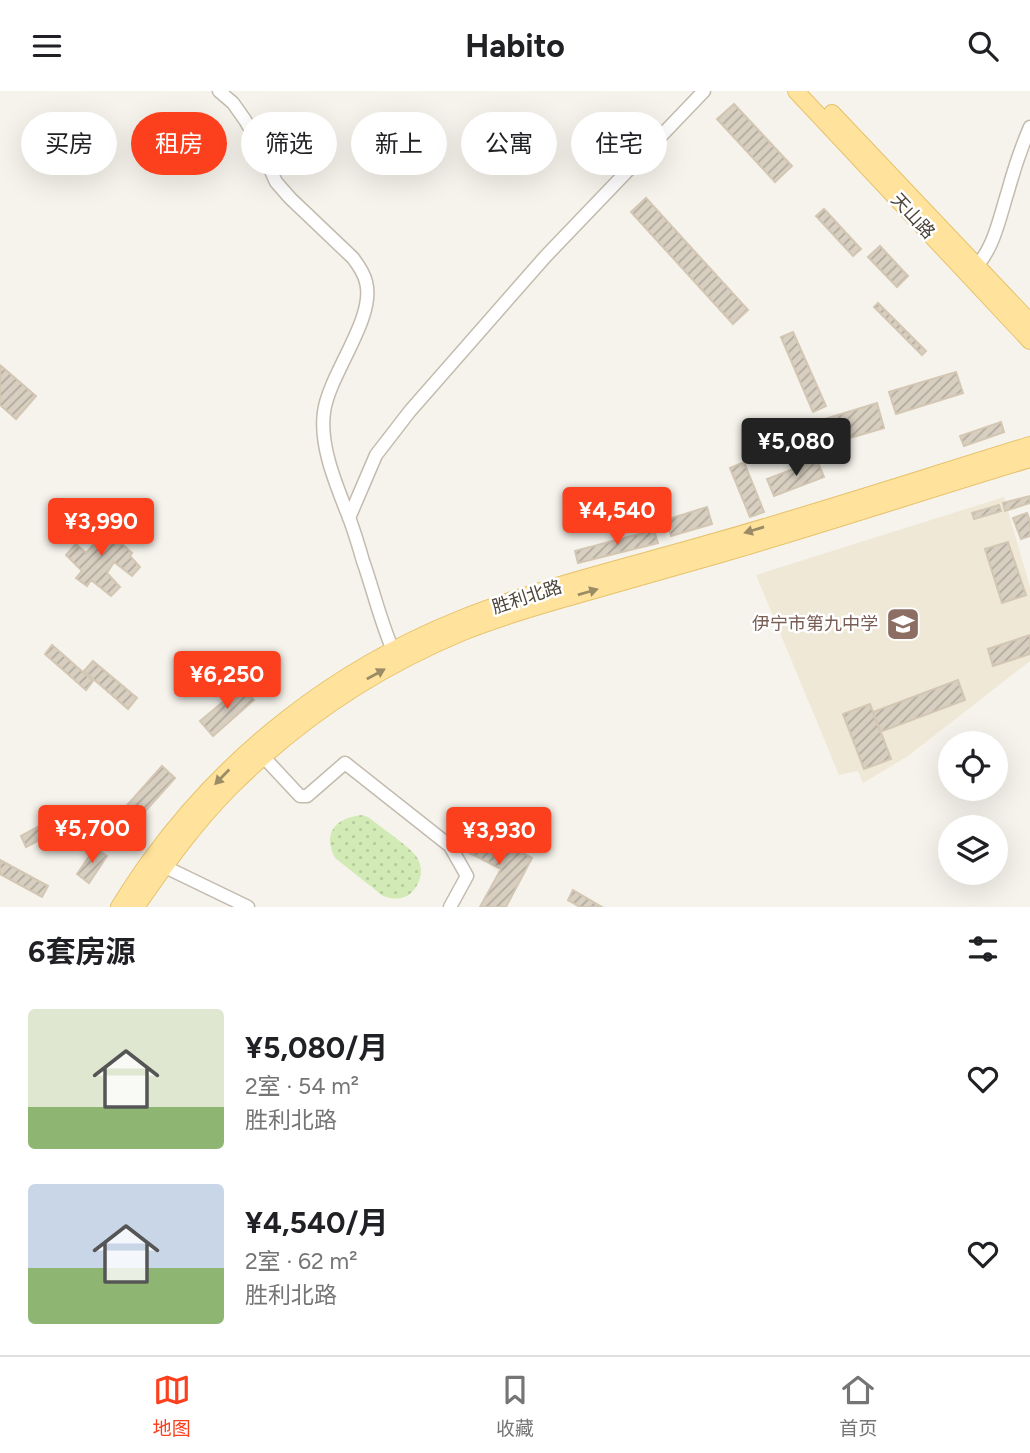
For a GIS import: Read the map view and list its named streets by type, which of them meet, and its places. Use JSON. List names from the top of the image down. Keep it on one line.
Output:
{"streets":{"main road":["天山路","胜利北路"]},"places":{"school or university":["伊宁市第九中学"]},"page":{"header":"Habito","chip":["买房","租房","筛选","新上","公寓","住宅"],"price":["¥5,080","¥4,540","¥3,990","¥6,250","¥5,700","¥3,930"],"heading":"6套房源","list":[{"name":"¥5,080/月","note":"2室 · 54 m² · 胜利北路"},{"name":"¥4,540/月","note":"2室 · 62 m² · 胜利北路"}],"tabs":["地图","收藏","首页"]}}
